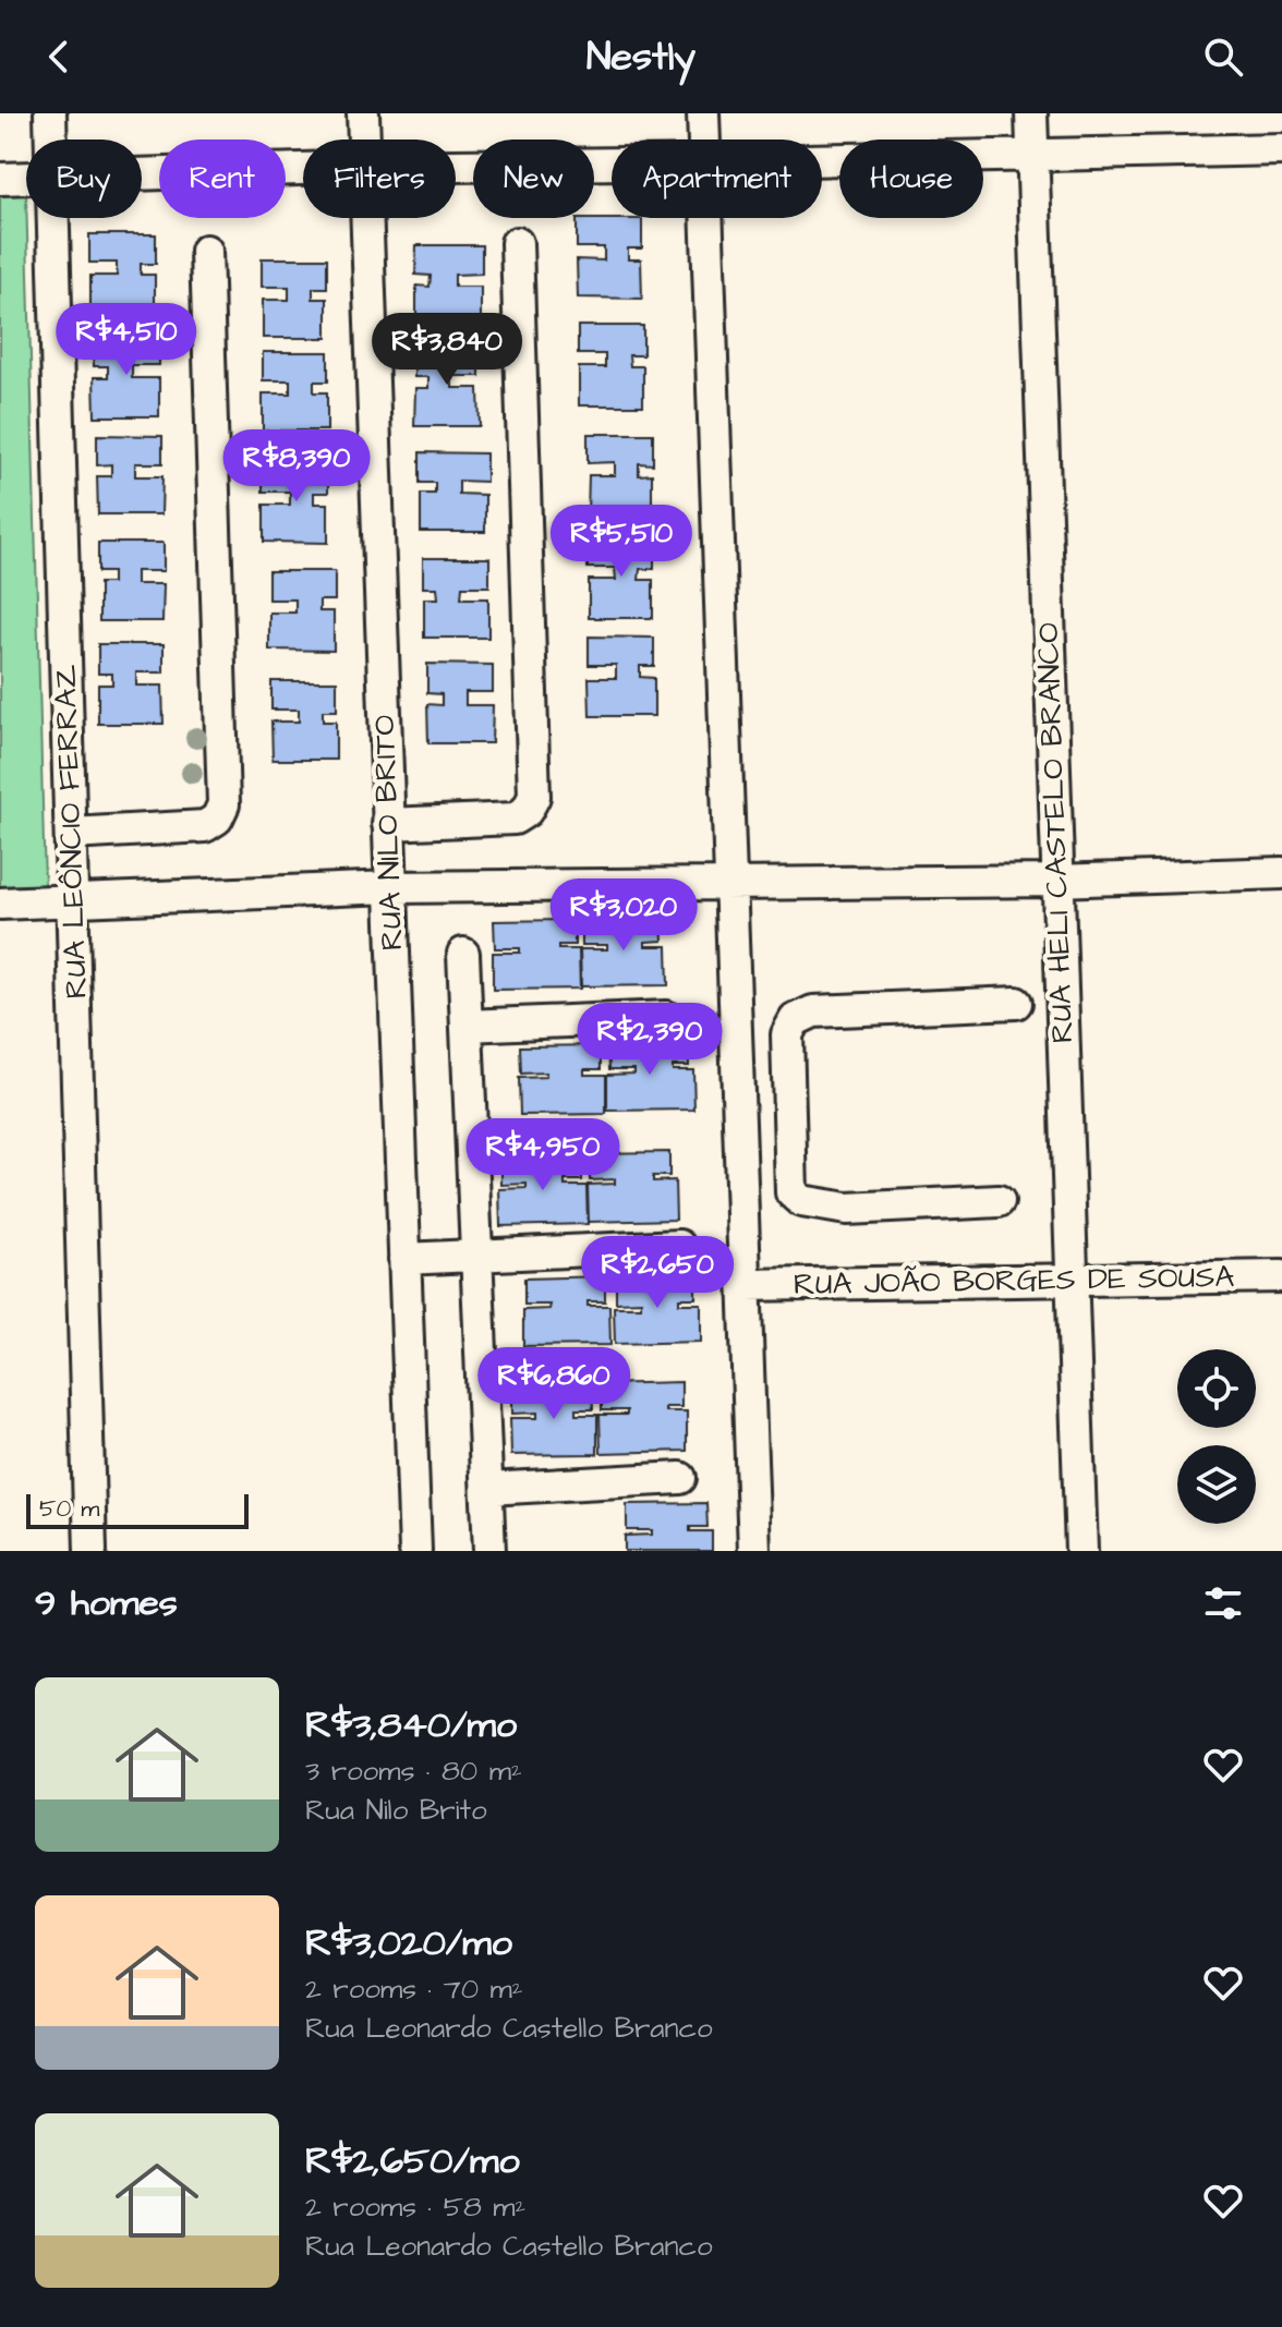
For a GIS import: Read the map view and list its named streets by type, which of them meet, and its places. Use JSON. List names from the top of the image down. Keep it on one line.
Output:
{"streets":{"street":["RUA LEÔNCIO FERRAZ","RUA NILO BRITO","RUA HELI CASTELO BRANCO","RUA JOÃO BORGES DE SOUSA"]},"crossings":[["RUA HELI CASTELO BRANCO","RUA JOÃO BORGES DE SOUSA"]],"scale_bar":"50 m","page":{"header":"Nestly","chip":["Buy","Rent","Filters","New","Apartment","House"],"price":["R$4,510","R$3,840","R$8,390","R$5,510","R$3,020","R$2,390","R$4,950","R$2,650","R$6,860"],"scale":"50 m","heading":"9 homes","list":[{"name":"R$3,840/mo","note":"3 rooms · 80 m² · Rua Nilo Brito"},{"name":"R$3,020/mo","note":"2 rooms · 70 m² · Rua Leonardo Castello Branco"},{"name":"R$2,650/mo","note":"2 rooms · 58 m² · Rua Leonardo Castello Branco"}]}}
